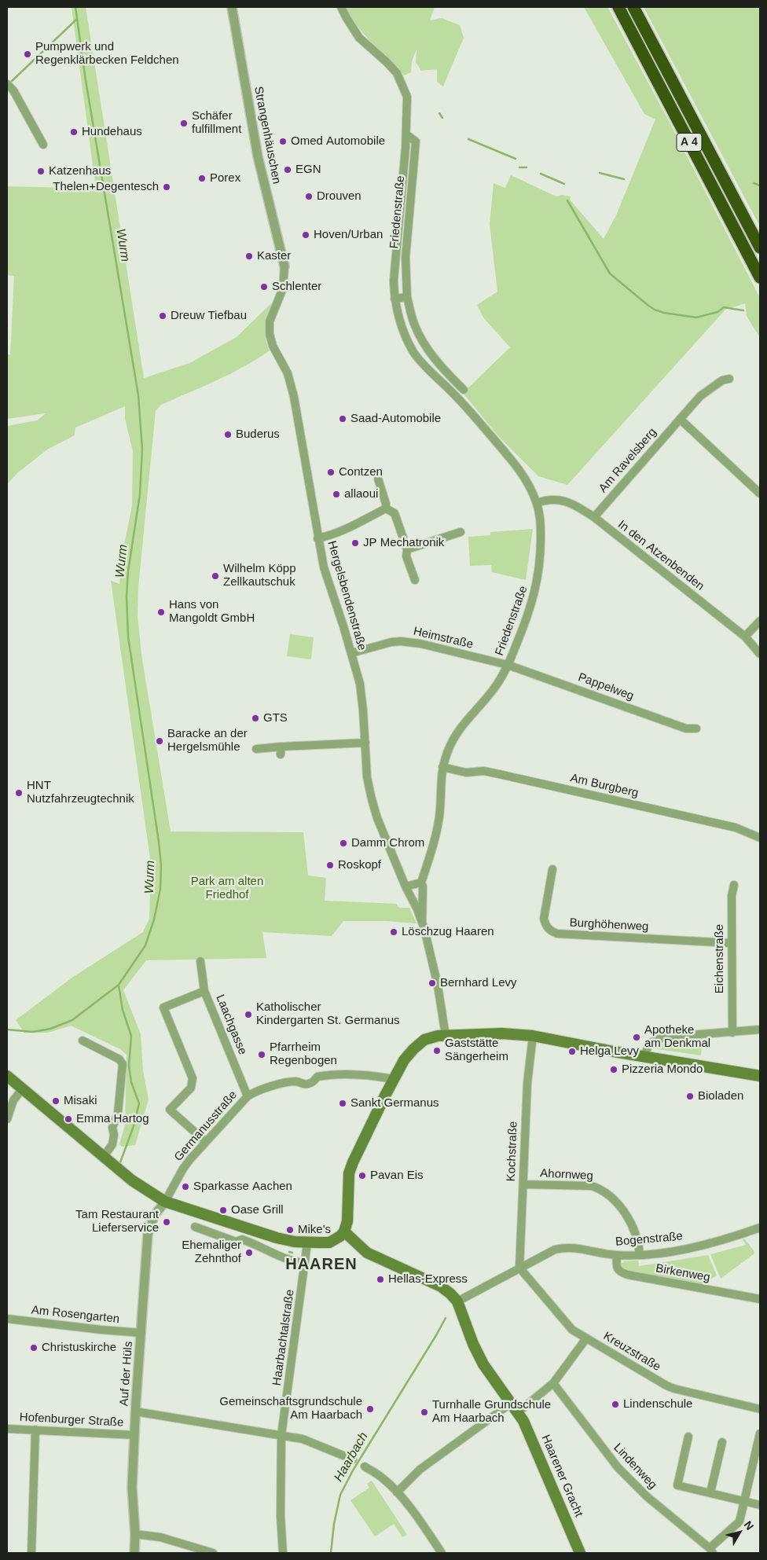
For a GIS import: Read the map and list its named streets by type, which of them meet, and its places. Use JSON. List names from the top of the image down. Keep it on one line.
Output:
{"streets":{"highway":["A 4"],"main road":["Haarener Gracht"],"street":["Strangenhäuschen","Friedenstraße","Am Ravelsberg","In den Atzenbenden","Hergelsbendenstraße","Heimstraße","Pappelweg","Am Burgberg","Burghöhenweg","Eichenstraße","Laachgasse","Germanusstraße","Kochstraße","Ahornweg","Bogenstraße","Birkenweg","Am Rosengarten","Haarbachtalstraße","Kreuzstraße","Auf der Hüls","Hofenburger Straße","Lindenweg"]},"crossings":[["Strangenhäuschen","Hergelsbendenstraße"],["Friedenstraße","In den Atzenbenden"],["Friedenstraße","Hergelsbendenstraße"],["Friedenstraße","Heimstraße"],["Friedenstraße","Pappelweg"],["Friedenstraße","Am Burgberg"],["Am Ravelsberg","In den Atzenbenden"],["Hergelsbendenstraße","Heimstraße"],["Heimstraße","Pappelweg"],["Burghöhenweg","Eichenstraße"],["Laachgasse","Germanusstraße"],["Germanusstraße","Auf der Hüls"],["Kochstraße","Ahornweg"],["Kochstraße","Bogenstraße"],["Kochstraße","Kreuzstraße"],["Ahornweg","Bogenstraße"],["Bogenstraße","Birkenweg"],["Bogenstraße","Kreuzstraße"],["Bogenstraße","Haarener Gracht"],["Am Rosengarten","Auf der Hüls"],["Auf der Hüls","Hofenburger Straße"]],"districts":["HAAREN"],"water":["Wurm","Haarbach"],"parks":["Park am alten Friedhof"],"places":["Pumpwerk und Regenklärbecken Feldchen","Schäfer fulfillment","Hundehaus","Omed Automobile","EGN","Katzenhaus","Porex","Thelen+Degentesch","Drouven","Hoven/Urban","Kaster","Schlenter","Dreuw Tiefbau","Saad-Automobile","Buderus","Contzen","allaoui","JP Mechatronik","Wilhelm Köpp Zellkautschuk","Hans von Mangoldt GmbH","GTS","Baracke an der Hergelsmühle","HNT Nutzfahrzeugtechnik","Damm Chrom","Roskopf","Löschzug Haaren","Bernhard Levy","Katholischer Kindergarten St. Germanus","Apotheke am Denkmal","Gaststätte Sängerheim","Helga Levy","Pfarrheim Regenbogen","Pizzeria Mondo","Bioladen","Misaki","Sankt Germanus","Emma Hartog","Pavan Eis","Sparkasse Aachen","Oase Grill","Tam Restaurant Lieferservice","Mike's","Ehemaliger Zehnthof","Hellas-Express","Christuskirche","Lindenschule","Gemeinschaftsgrundschule Am Haarbach","Turnhalle Grundschule Am Haarbach"],"north":"top right"}
